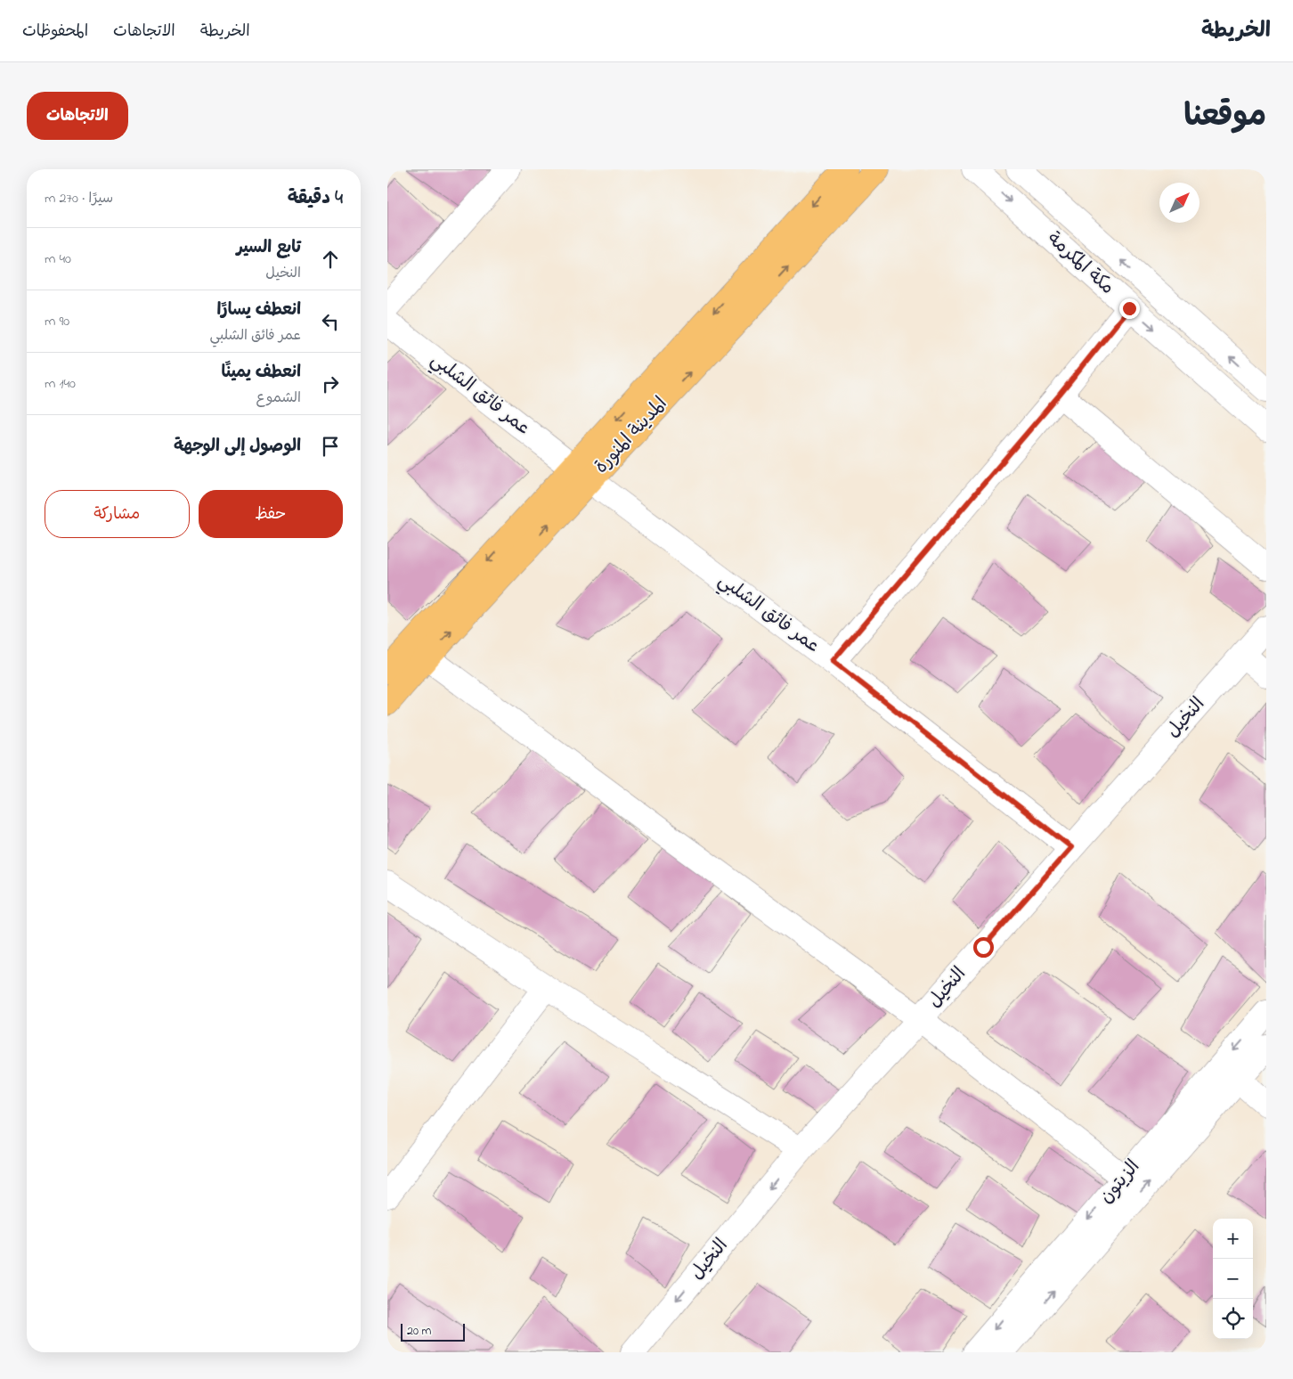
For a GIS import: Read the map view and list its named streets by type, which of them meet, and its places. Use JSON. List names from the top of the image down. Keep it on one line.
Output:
{"streets":{"main road":["المدينة المنورة"],"street":["مكة المكرمة","عمر فائق الشلبي","النخيل","الزيتون"]},"crossings":[["عمر فائق الشلبي","المدينة المنورة"],["عمر فائق الشلبي","النخيل"]],"scale_bar":"20 m","north":"top right","page":{"header":"الخريطة","nav":["الخريطة","الاتجاهات","المحفوظات"],"title":"موقعنا","buttons":["الاتجاهات",["حفظ","مشاركة"]],"heading":["4 دقيقة","سيرًا · 270 m"],"list":[["تابع السير","النخيل","40 m"],["انعطف يسارًا","عمر فائق الشلبي","90 m"],["انعطف يمينًا","الشموع","140 m"],"الوصول إلى الوجهة"],"map_buttons":["+","−"],"scale":"20 m"}}
